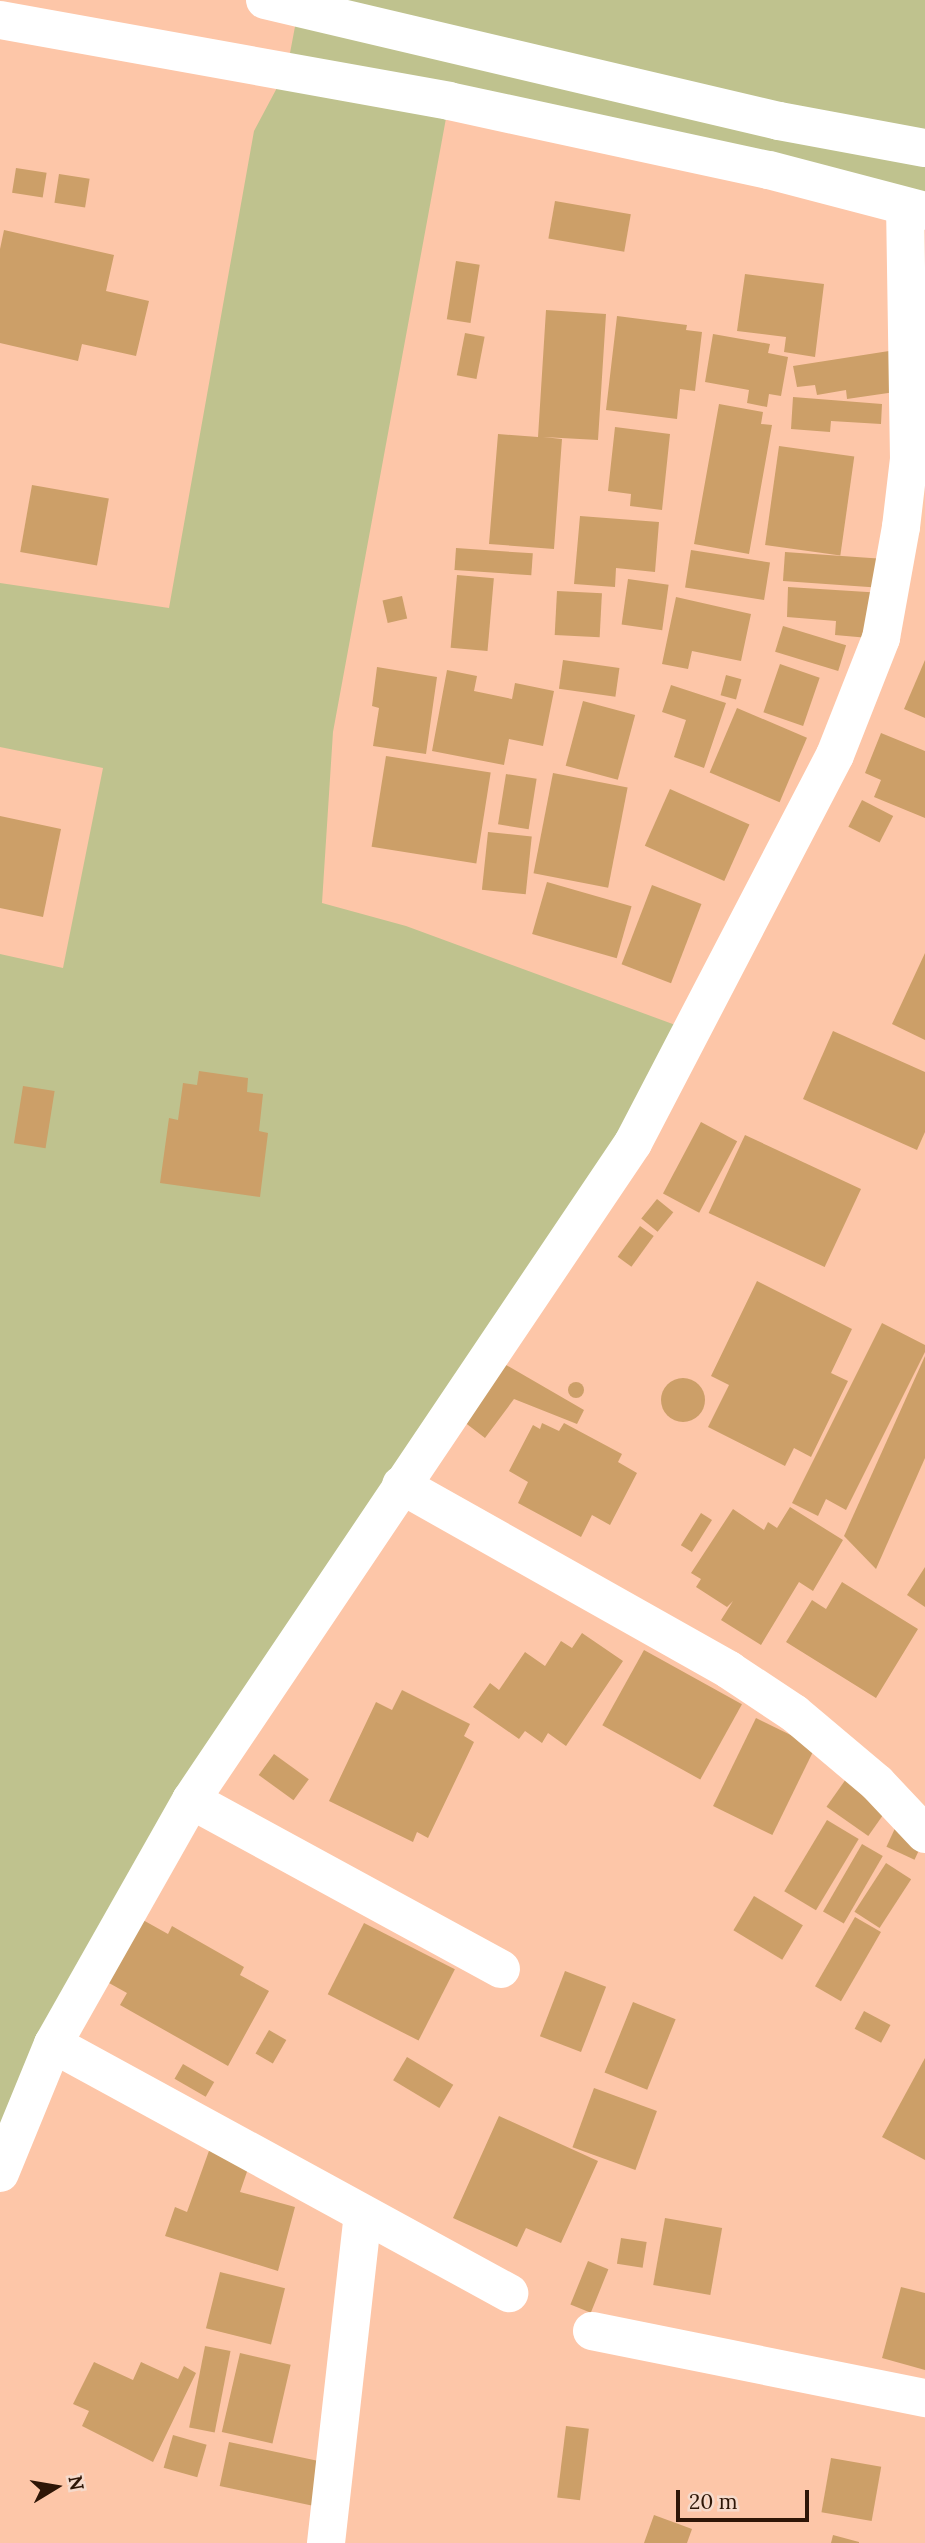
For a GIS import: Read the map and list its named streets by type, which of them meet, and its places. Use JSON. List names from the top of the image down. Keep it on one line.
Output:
{"scale_bar":"20 m","north":"right"}
